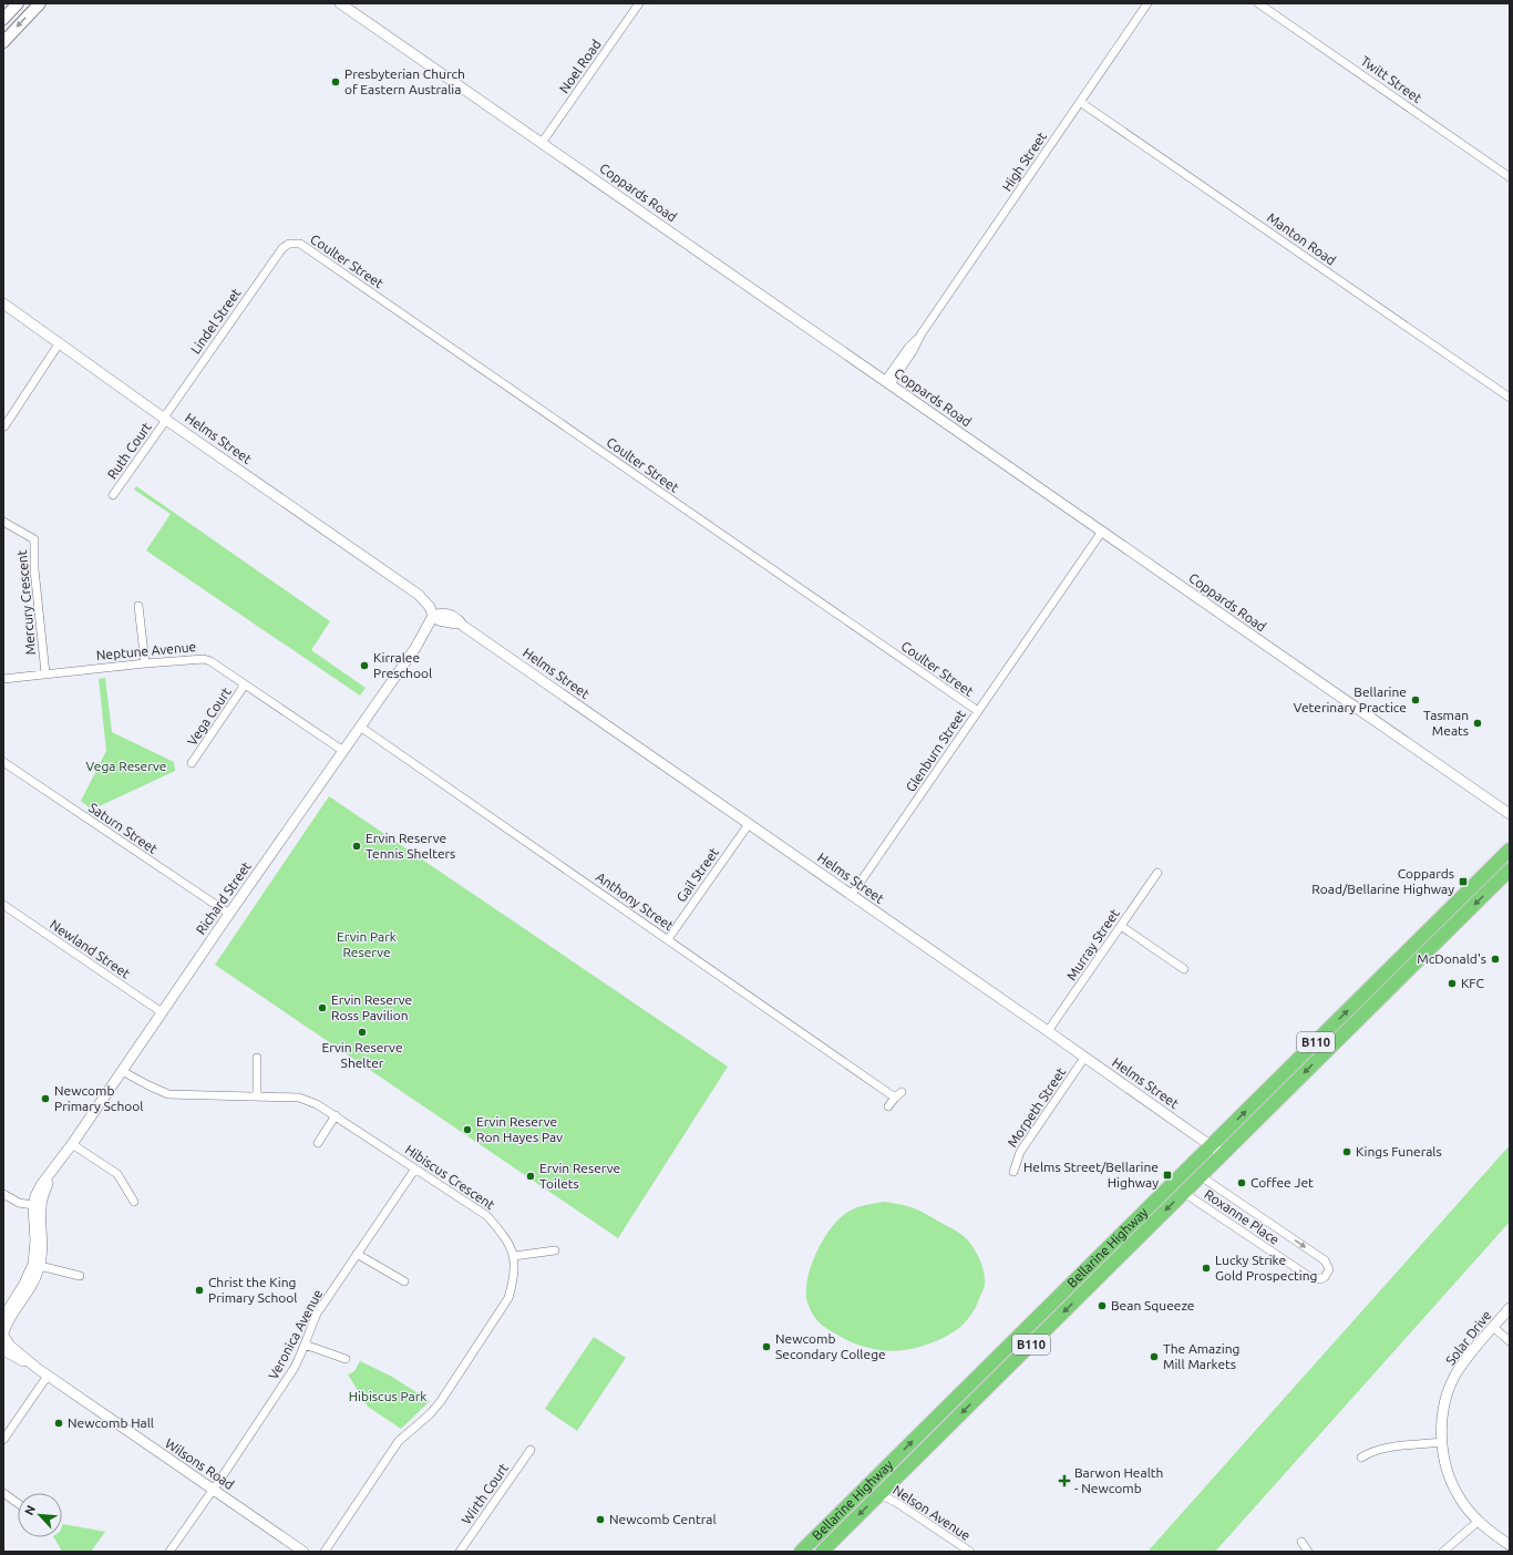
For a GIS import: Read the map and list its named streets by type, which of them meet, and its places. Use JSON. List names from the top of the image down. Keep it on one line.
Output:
{"streets":{"highway":["B110","Bellarine Highway"],"street":["Noel Road","Twitt Street","High Street","Coppards Road","Manton Road","Coulter Street","Lindel Street","Helms Street","Ruth Court","Mercury Crescent","Neptune Avenue","Vega Court","Glenburn Street","Saturn Street","Gail Street","Richard Street","Anthony Street","Murray Street","Newland Street","Morpeth Street","Hibiscus Crescent","Roxanne Place","Veronica Avenue","Solar Drive","Wilsons Road","Wirth Court","Nelson Avenue"]},"crossings":[["Noel Road","Coppards Road"],["High Street","Coppards Road"],["High Street","Manton Road"],["Coppards Road","Glenburn Street"],["Coulter Street","Lindel Street"],["Coulter Street","Glenburn Street"],["Lindel Street","Helms Street"],["Lindel Street","Ruth Court"],["Helms Street","Ruth Court"],["Helms Street","Glenburn Street"],["Helms Street","Gail Street"],["Helms Street","Richard Street"],["Helms Street","Murray Street"],["Helms Street","Morpeth Street"],["Helms Street","Bellarine Highway"],["Mercury Crescent","Neptune Avenue"],["Neptune Avenue","Vega Court"],["Neptune Avenue","Richard Street"],["Saturn Street","Richard Street"],["Gail Street","Anthony Street"],["Richard Street","Anthony Street"],["Richard Street","Newland Street"],["Richard Street","Hibiscus Crescent"],["Richard Street","Wilsons Road"],["Hibiscus Crescent","Veronica Avenue"],["Roxanne Place","Bellarine Highway"],["Bellarine Highway","Nelson Avenue"],["Veronica Avenue","Wilsons Road"]],"parks":["Vega Reserve","Ervin Park Reserve","Hibiscus Park"],"places":{"other":["Presbyterian Church of Eastern Australia","Kirralee Preschool","Bellarine Veterinary Practice","Tasman Meats","Ervin Reserve Tennis Shelters","McDonald's","KFC","Ervin Reserve Ross Pavilion","Ervin Reserve Shelter","Newcomb Primary School","Ervin Reserve Ron Hayes Pav","Kings Funerals","Ervin Reserve Toilets","Coffee Jet","Lucky Strike Gold Prospecting","Christ the King Primary School","Bean Squeeze","Newcomb Secondary College","The Amazing Mill Markets","Newcomb Hall","Newcomb Central"],"transit":["Coppards Road/Bellarine Highway","Helms Street/Bellarine Highway"],"health":["Barwon Health - Newcomb"]},"north":"top left"}
